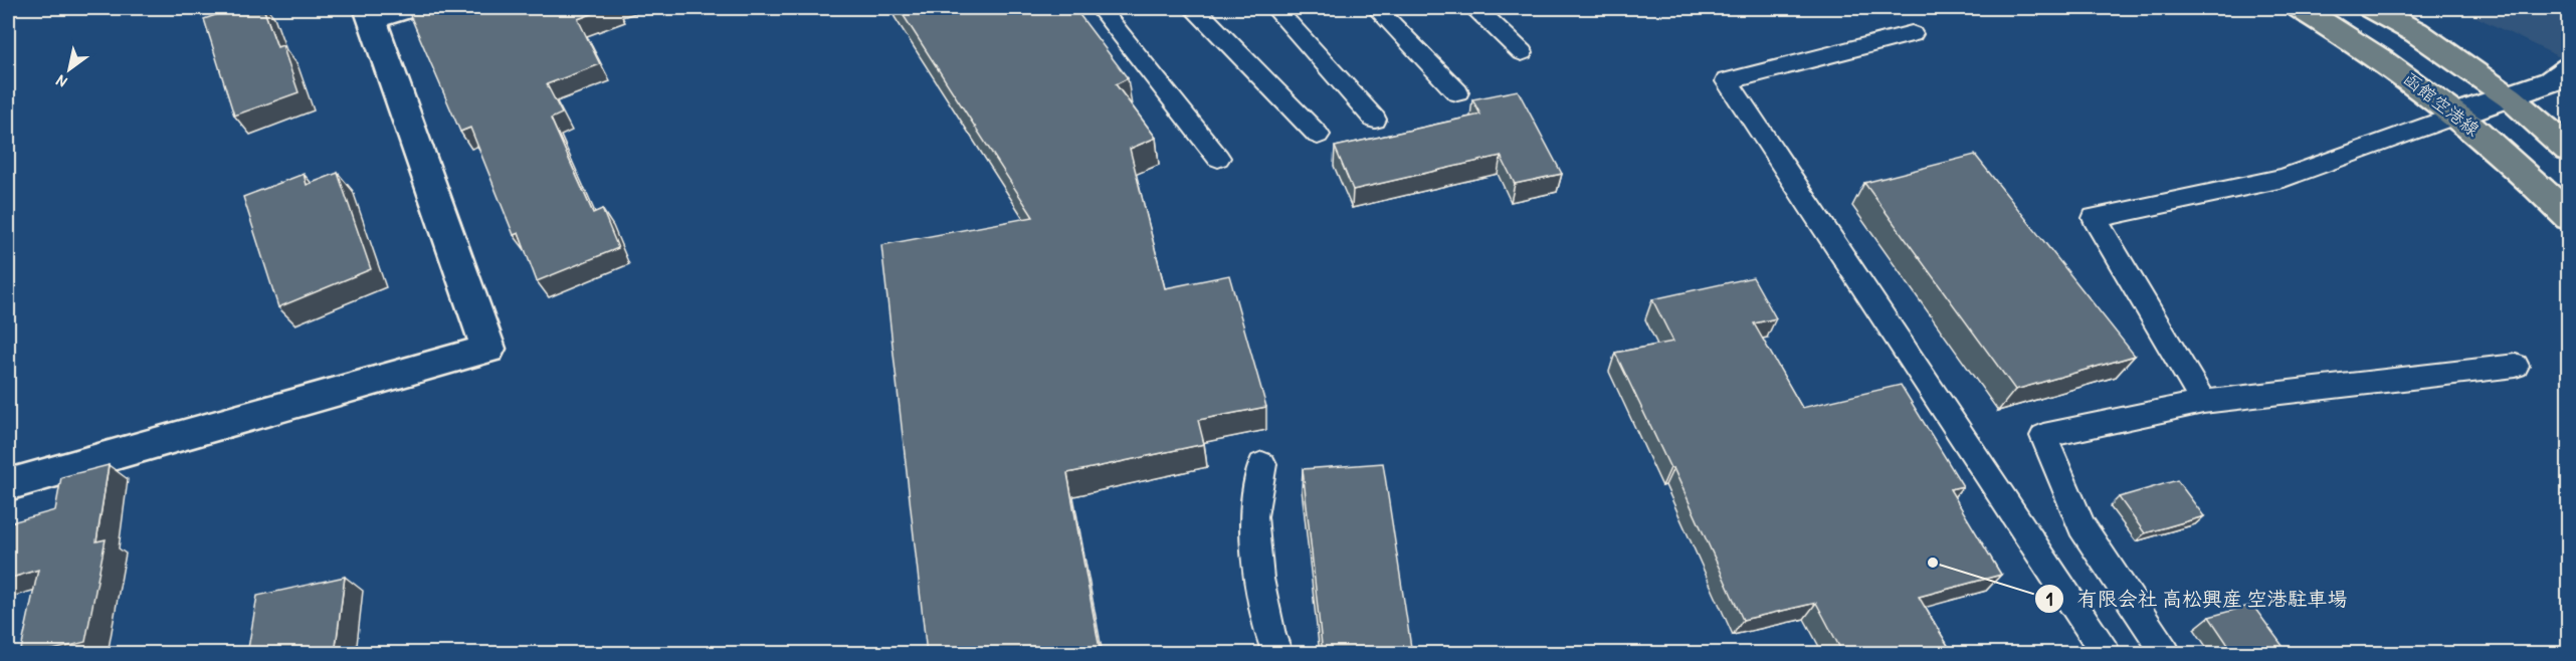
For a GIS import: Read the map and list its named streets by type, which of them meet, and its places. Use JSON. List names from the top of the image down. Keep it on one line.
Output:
{"streets":{"main road":["函館空港線"]},"places":["有限会社 高松興産 空港駐車場"],"north":"bottom left"}
